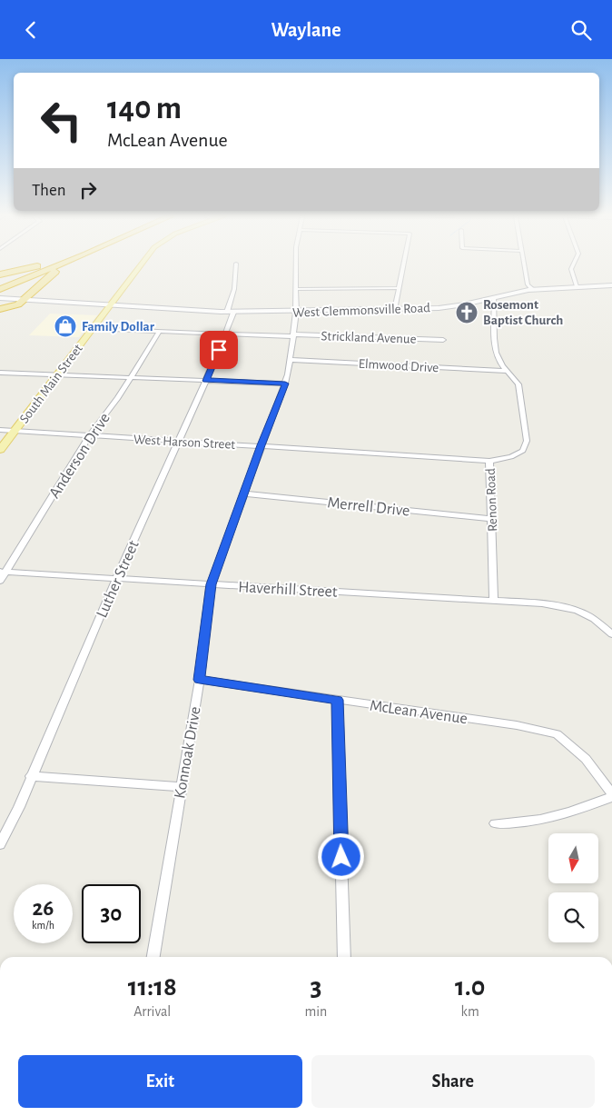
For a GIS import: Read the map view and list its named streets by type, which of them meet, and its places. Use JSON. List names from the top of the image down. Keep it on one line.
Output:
{"streets":{"main road":["West Clemmonsville Road","South Main Street"],"street":["Strickland Avenue","Elmwood Drive","West Harson Street","Anderson Drive","Renon Road","Merrell Drive","Luther Street","Haverhill Street","McLean Avenue","Konnoak Drive"]},"crossings":[["West Clemmonsville Road","South Main Street"],["West Clemmonsville Road","Renon Road"],["West Clemmonsville Road","Luther Street"],["West Clemmonsville Road","Konnoak Drive"],["Strickland Avenue","South Main Street"],["Strickland Avenue","Anderson Drive"],["Strickland Avenue","Luther Street"],["Strickland Avenue","Konnoak Drive"],["Elmwood Drive","Renon Road"],["Elmwood Drive","Konnoak Drive"],["South Main Street","West Harson Street"],["West Harson Street","Anderson Drive"],["West Harson Street","Renon Road"],["West Harson Street","Luther Street"],["West Harson Street","Konnoak Drive"],["Anderson Drive","Haverhill Street"],["Renon Road","Merrell Drive"],["Renon Road","Haverhill Street"],["Merrell Drive","Konnoak Drive"],["Luther Street","Haverhill Street"],["Haverhill Street","Konnoak Drive"],["McLean Avenue","Konnoak Drive"]],"places":{"church":["Rosemont Baptist Church"],"shop":["Family Dollar"]},"north":"bottom","page":{"header":"Waylane","turn":["140 m","McLean Avenue"],"then":"Then","speed":"26 km/h","limit":"30","eta":["11:18","Arrival","3","min","1.0","km"],"buttons":["Exit","Share"]}}
